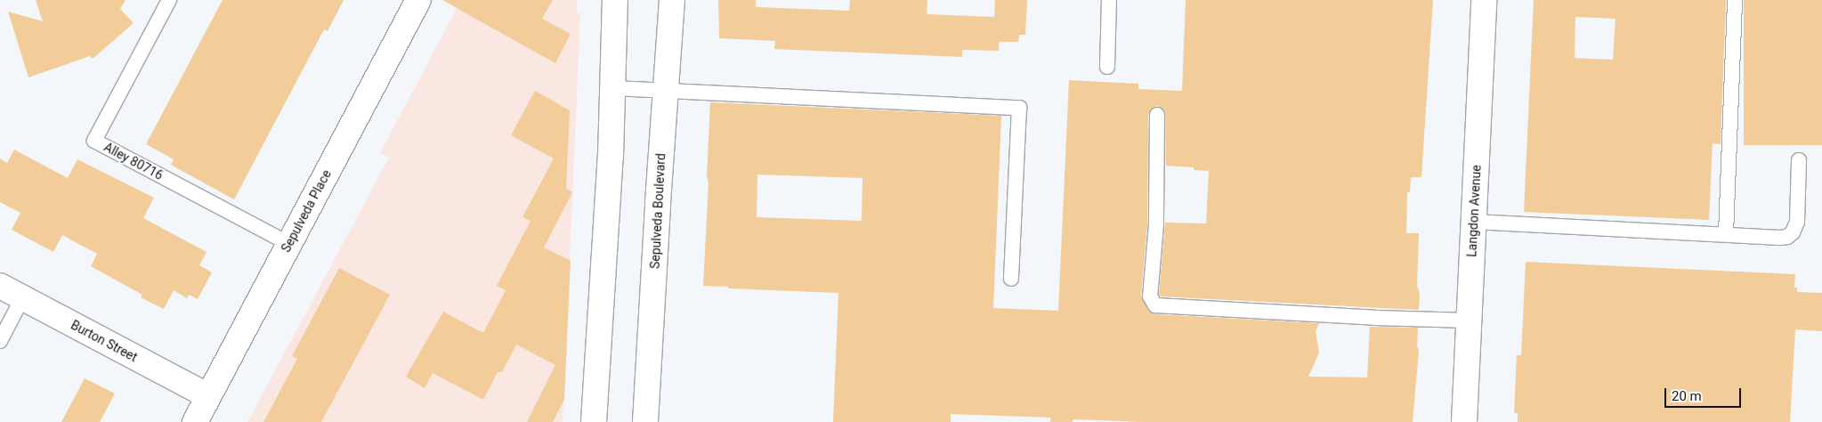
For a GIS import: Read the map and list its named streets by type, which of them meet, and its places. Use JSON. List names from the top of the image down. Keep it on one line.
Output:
{"streets":{"street":["Sepulveda Place","Sepulveda Boulevard","Langdon Avenue","Burton Street"],"lane":["Alley 80716"]},"crossings":[["Alley 80716","Sepulveda Place"],["Sepulveda Place","Burton Street"]],"scale_bar":"20 m"}
